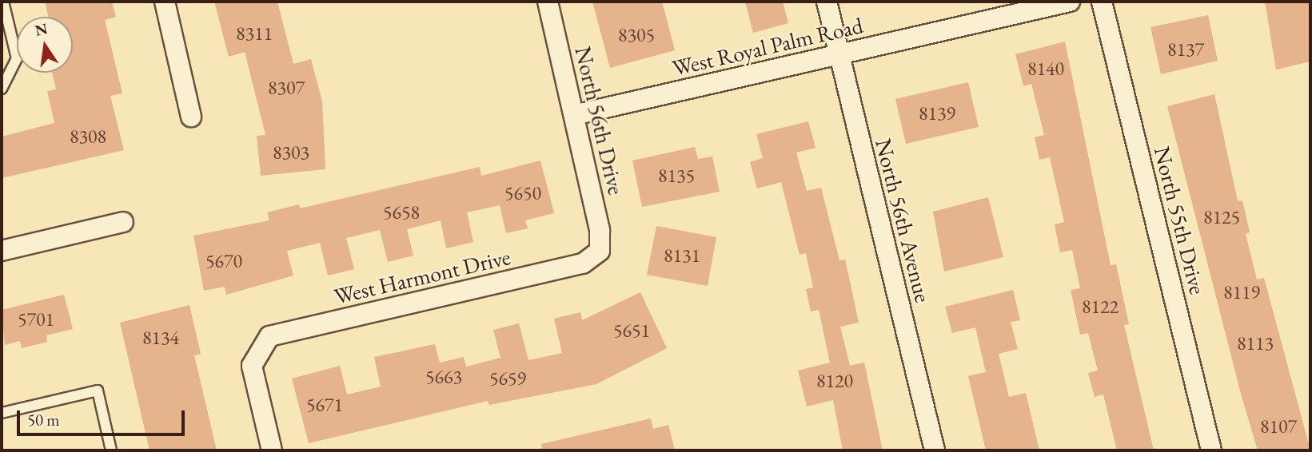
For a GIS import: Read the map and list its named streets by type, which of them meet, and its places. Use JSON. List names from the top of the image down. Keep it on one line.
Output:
{"streets":{"street":["West Royal Palm Road","North 56th Drive","North 56th Avenue","North 55th Drive","West Harmont Drive"]},"crossings":[["West Royal Palm Road","North 56th Drive"],["West Royal Palm Road","North 56th Avenue"],["North 56th Drive","West Harmont Drive"]],"house_numbers":["8311","8305","8137","8140","8307","8139","8308","8303","8135","5650","5658","8125","8131","5670","8119","8122","5701","5651","8134","8113","5663","5659","8120","5671","8107"],"scale_bar":"50 m","north":"top"}
